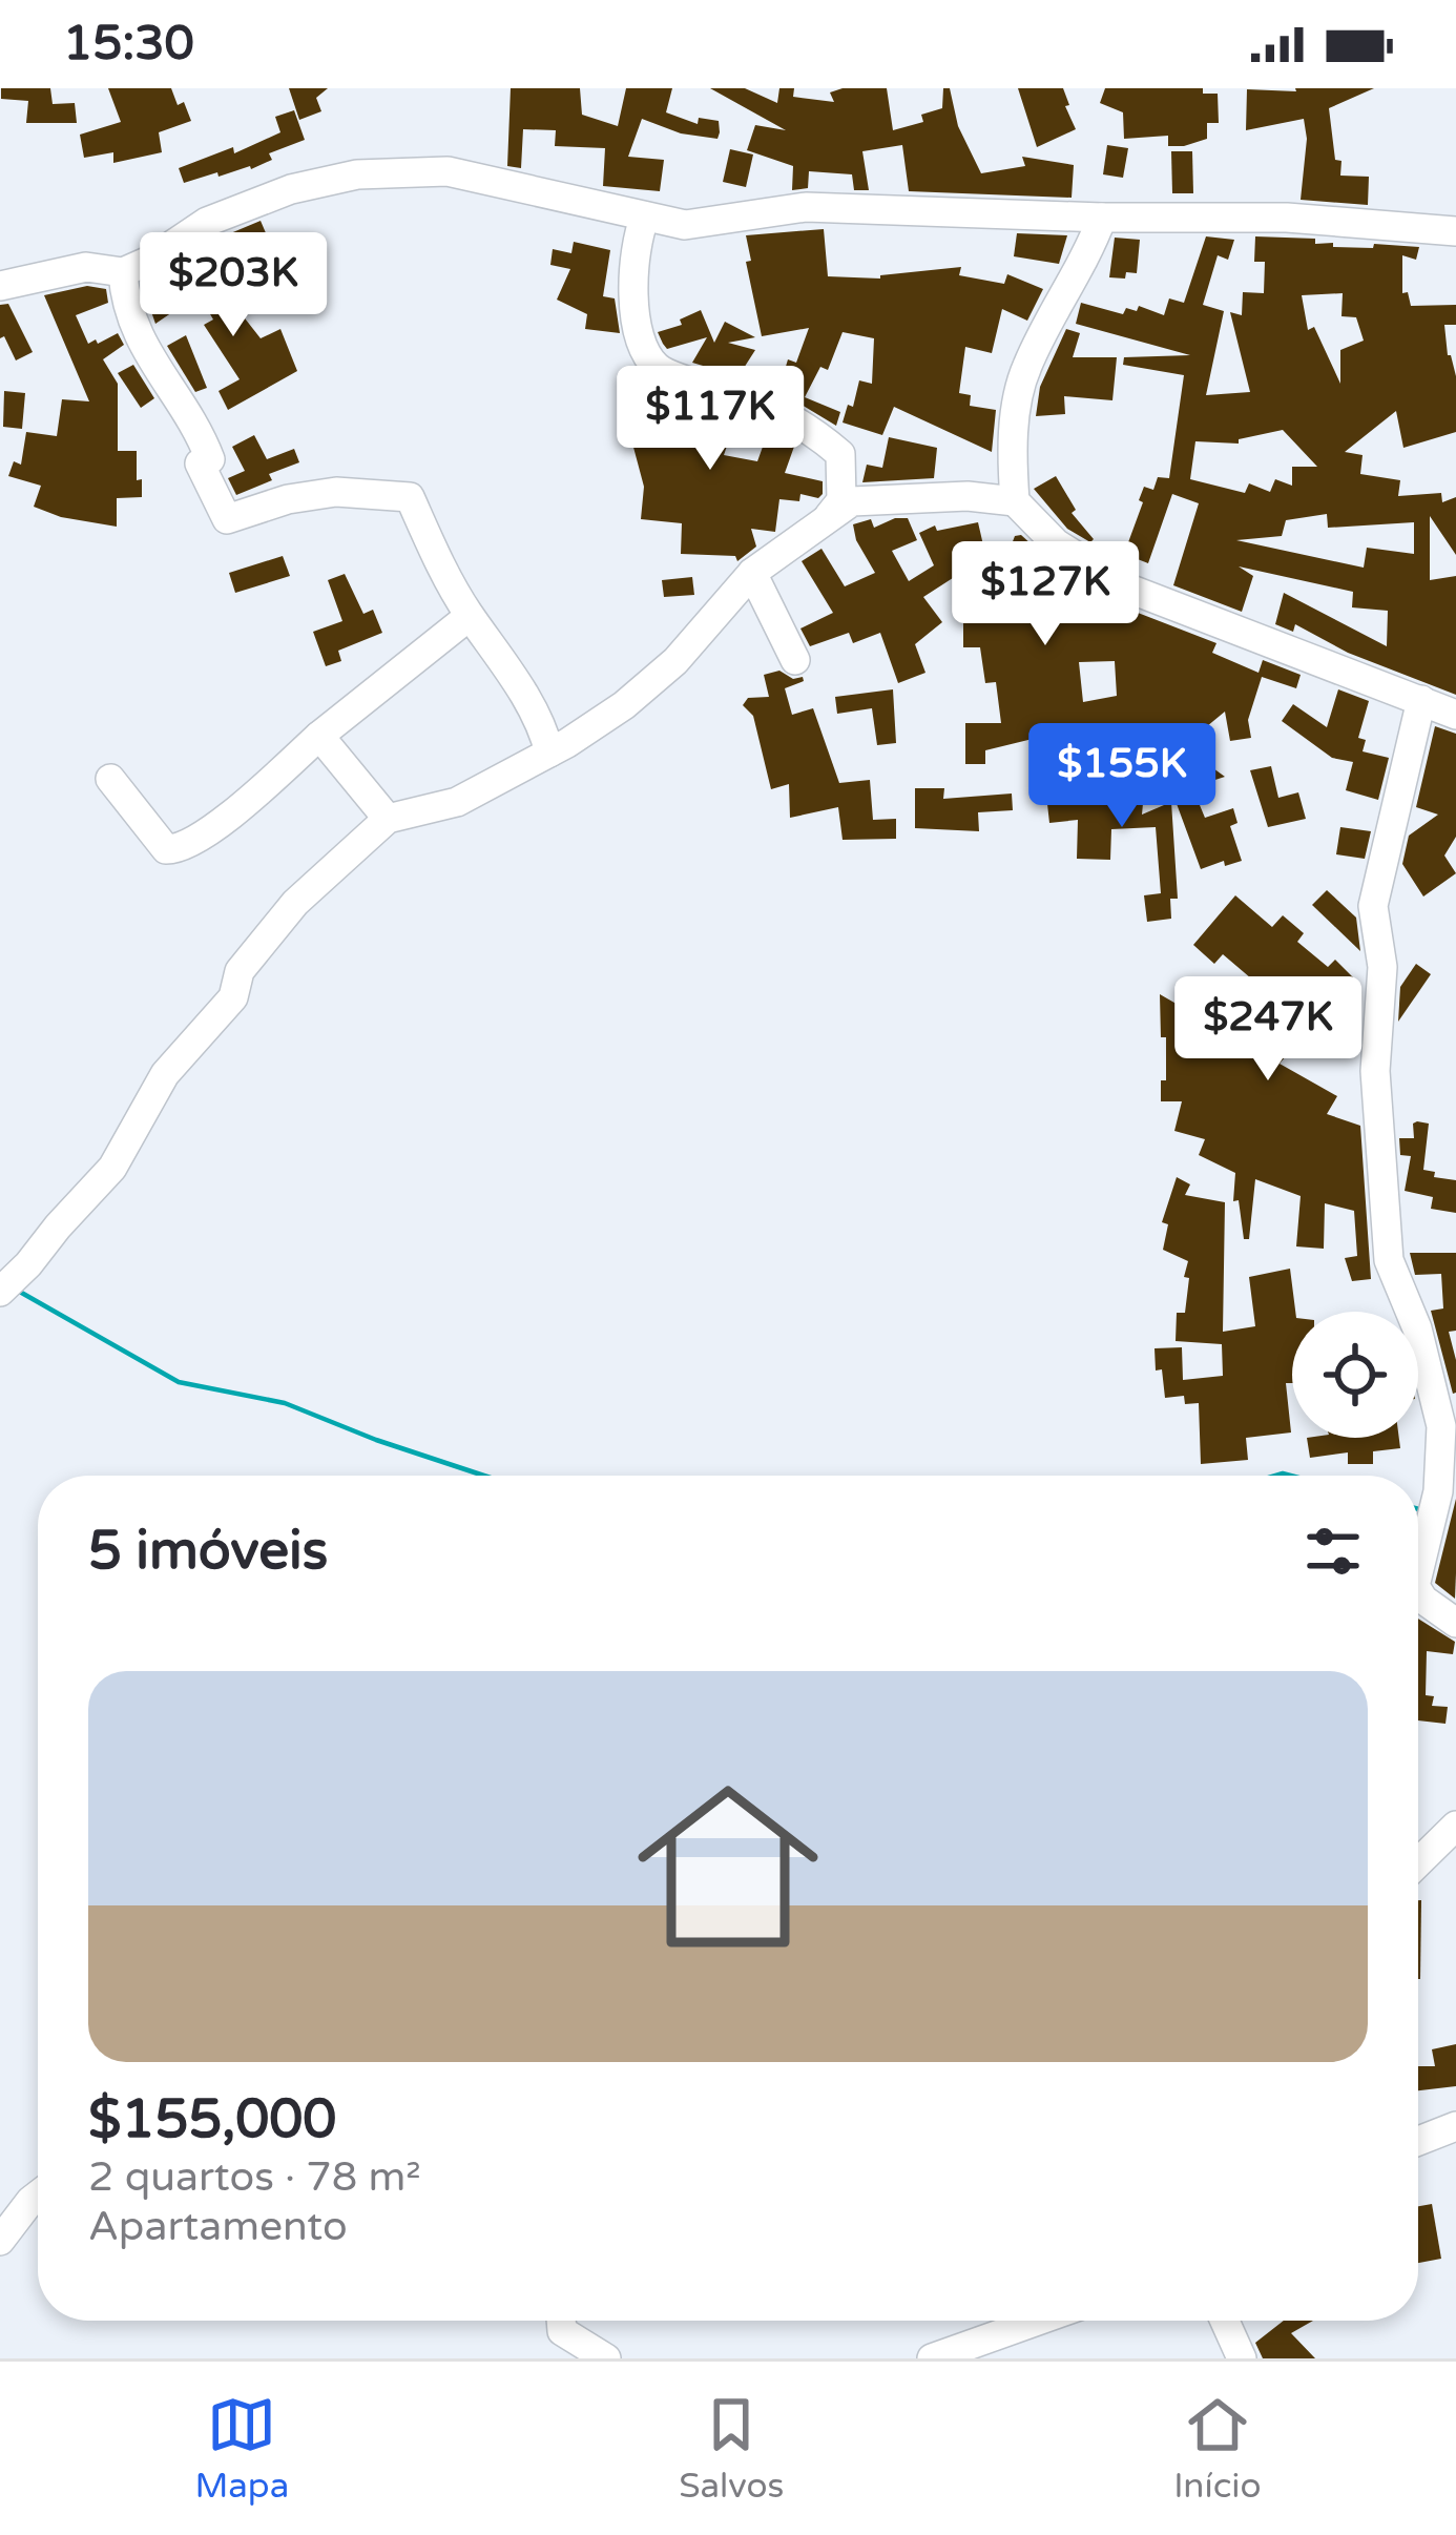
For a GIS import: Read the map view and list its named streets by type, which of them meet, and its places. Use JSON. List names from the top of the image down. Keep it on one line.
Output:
{"page":{"status":"15:30","price":["$203K","$117K","$127K","$155K","$247K"],"heading":"5 imóveis","list":[{"name":"$155,000","note":"2 quartos · 78 m² · Apartamento"}],"tabs":["Mapa","Salvos","Início"]}}
